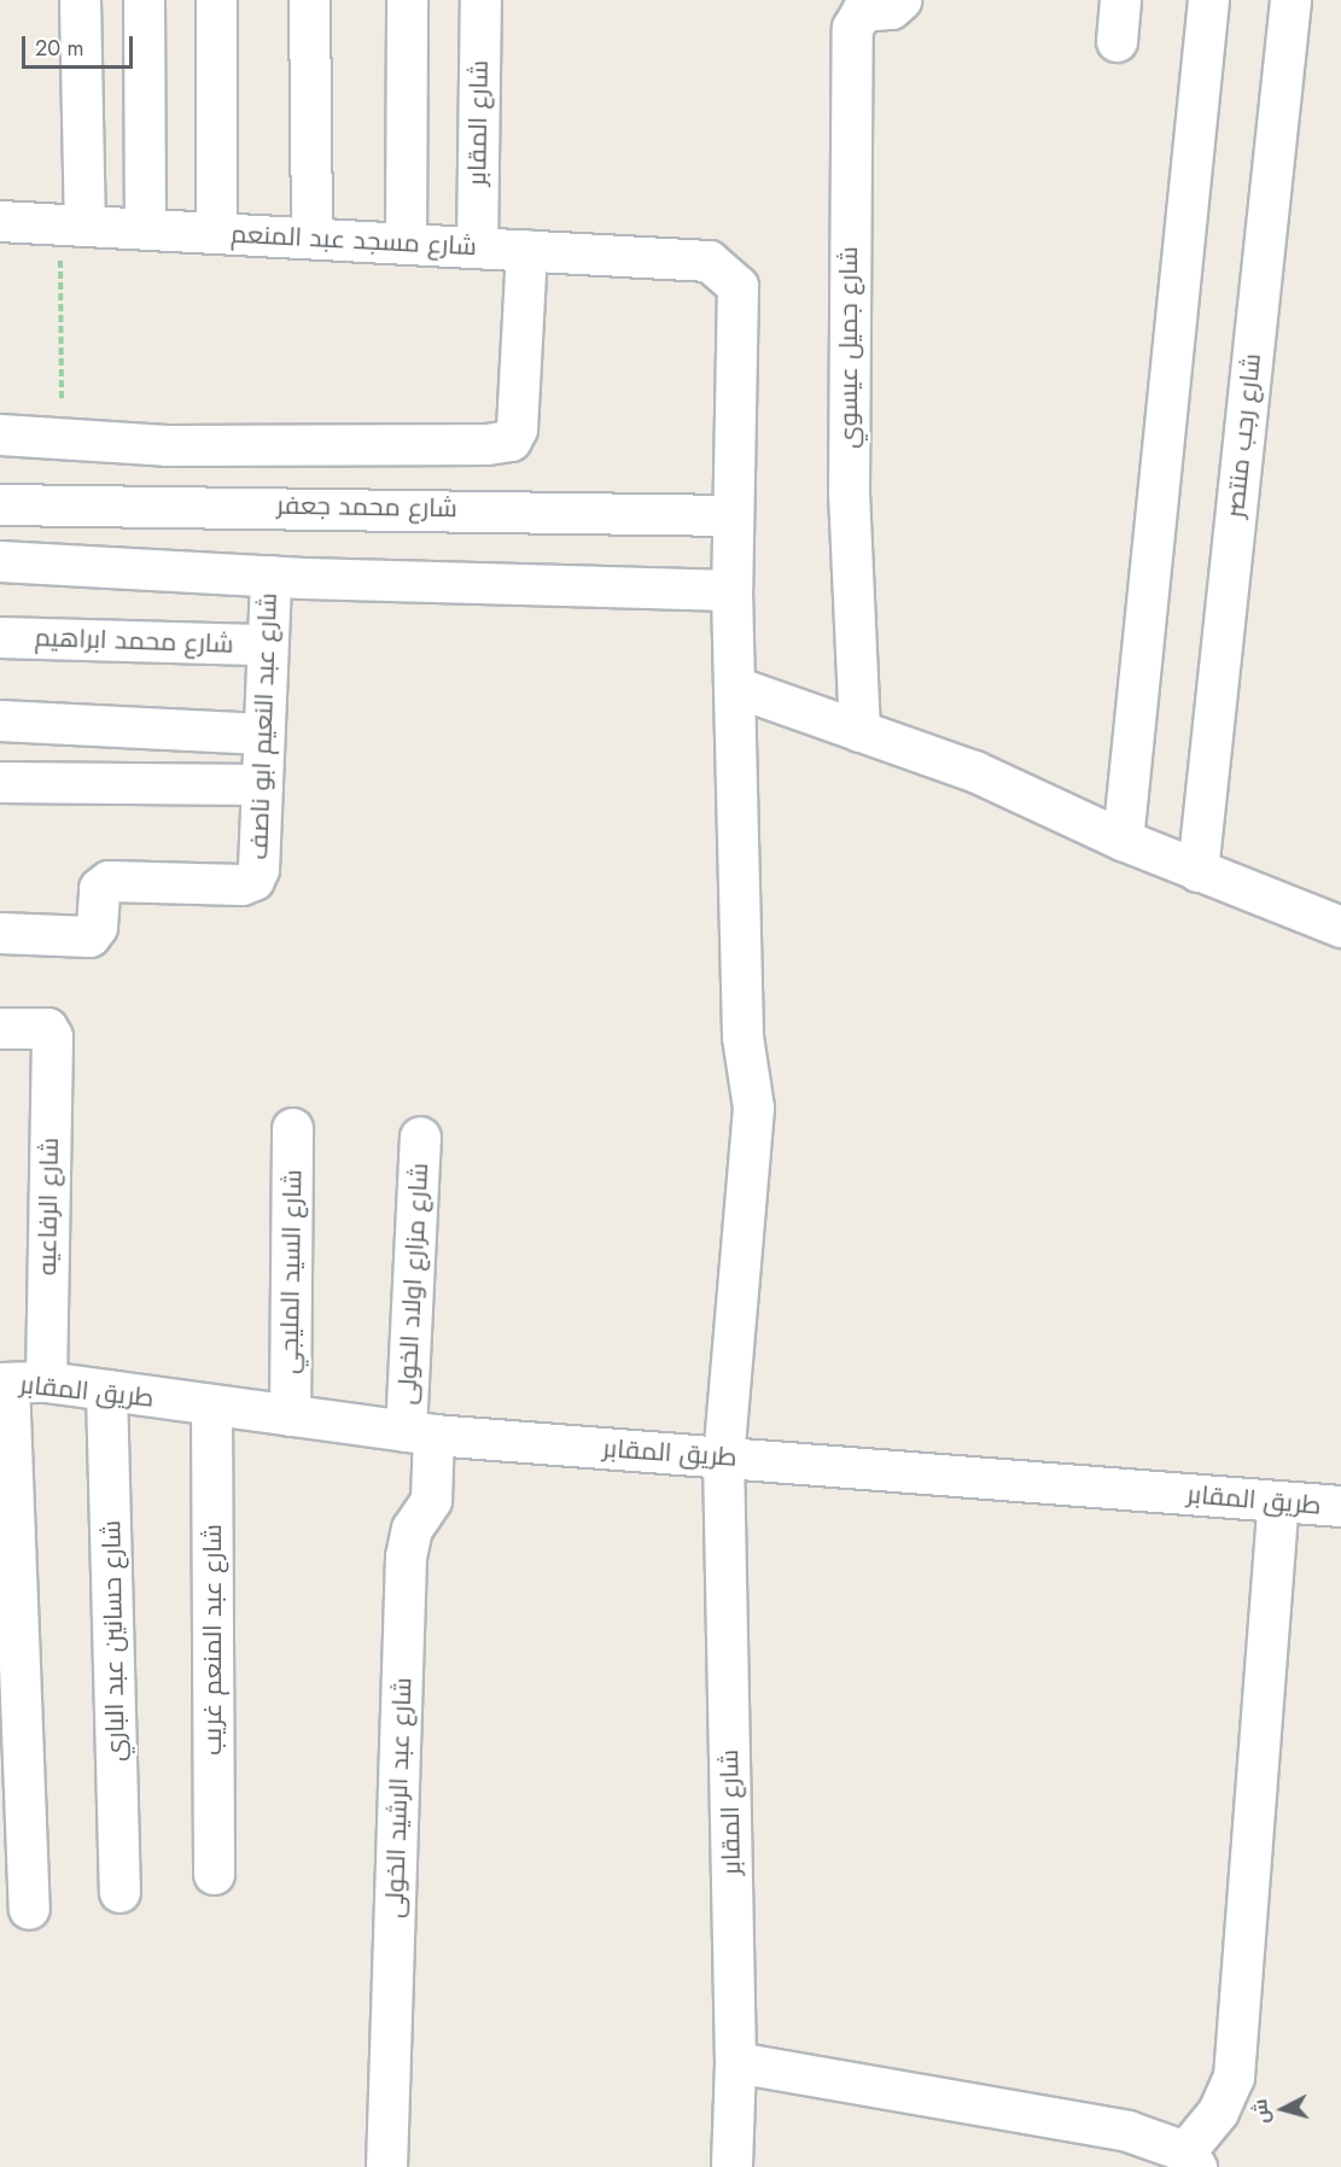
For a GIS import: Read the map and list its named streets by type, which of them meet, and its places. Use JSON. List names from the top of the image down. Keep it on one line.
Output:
{"streets":{"street":["شارع المقابر","شارع مسجد عبد المنعم","شارع جميل عيسوي","شارع رجب منتصر","شارع محمد جعفر","شارع محمد ابراهيم","شارع عبد النعيم ابو ناصف","شارع الرفاعيه","شارع السيد المليجي","شارع مزارع اولاد الخولى","طريق المقابر","شارع عبد المنعم غريب","شارع حسانين عبد الباري","شارع عبد الرشيد الخولى"]},"crossings":[["شارع المقابر","شارع مسجد عبد المنعم"],["شارع المقابر","شارع محمد جعفر"],["شارع المقابر","طريق المقابر"],["شارع محمد ابراهيم","شارع عبد النعيم ابو ناصف"],["شارع الرفاعيه","طريق المقابر"],["شارع السيد المليجي","طريق المقابر"],["شارع مزارع اولاد الخولى","طريق المقابر"],["شارع مزارع اولاد الخولى","شارع عبد الرشيد الخولى"],["طريق المقابر","شارع عبد المنعم غريب"],["طريق المقابر","شارع حسانين عبد الباري"],["طريق المقابر","شارع عبد الرشيد الخولى"]],"scale_bar":"20 m","north":"left"}
